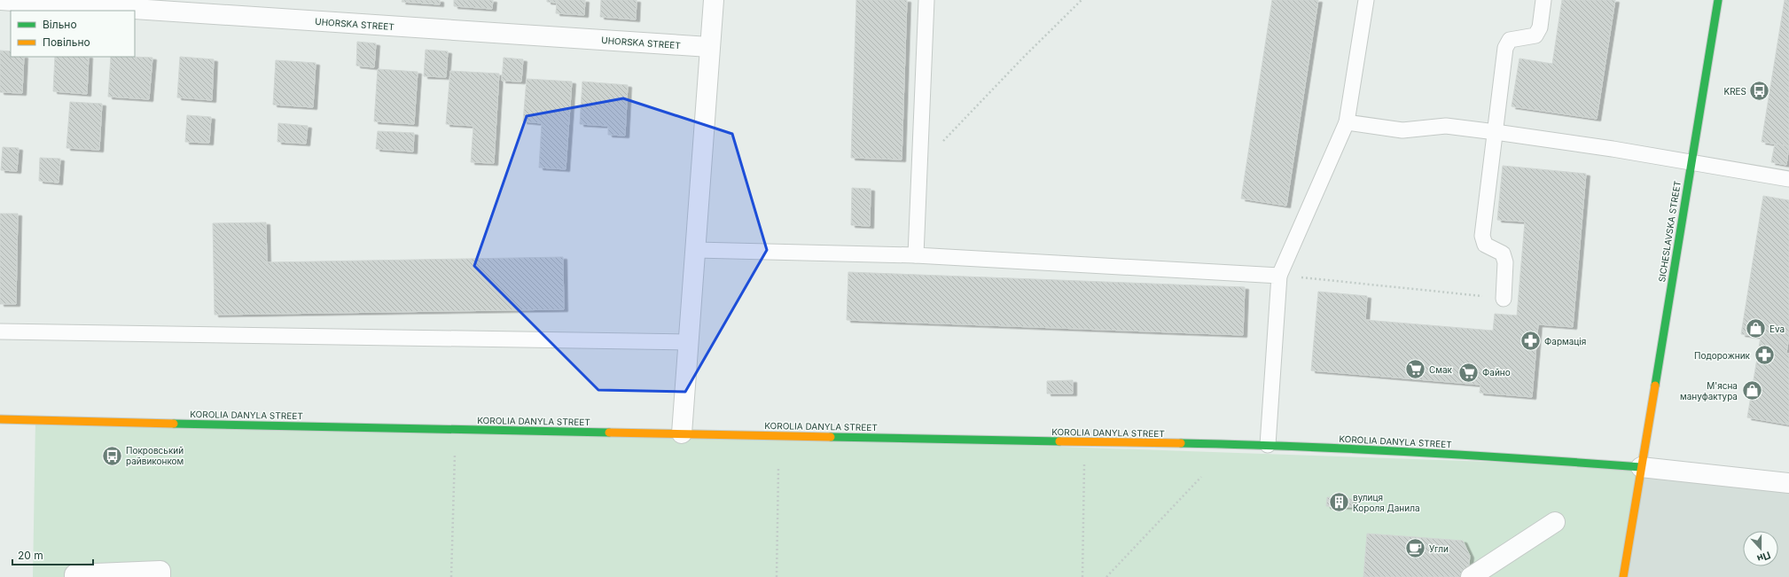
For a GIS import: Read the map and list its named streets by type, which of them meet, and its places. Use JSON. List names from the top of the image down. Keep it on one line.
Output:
{"streets":{"main road":["SICHESLAVSKA STREET","KOROLIA DANYLA STREET"],"street":["UHORSKA STREET"]},"crossings":[["SICHESLAVSKA STREET","KOROLIA DANYLA STREET"]],"places":{"bus stop":["KRES","Покровський райвиконком"],"shop":["Eva","М'ясна мануфактура"],"pharmacy":["Фармація","Подорожник"],"supermarket":["Смак","Файно"],"building":["вулиця Короля Данила"],"cafe":["Угли"]},"legend":["Вільно","Повільно"],"scale_bar":"20 m","north":"bottom"}
